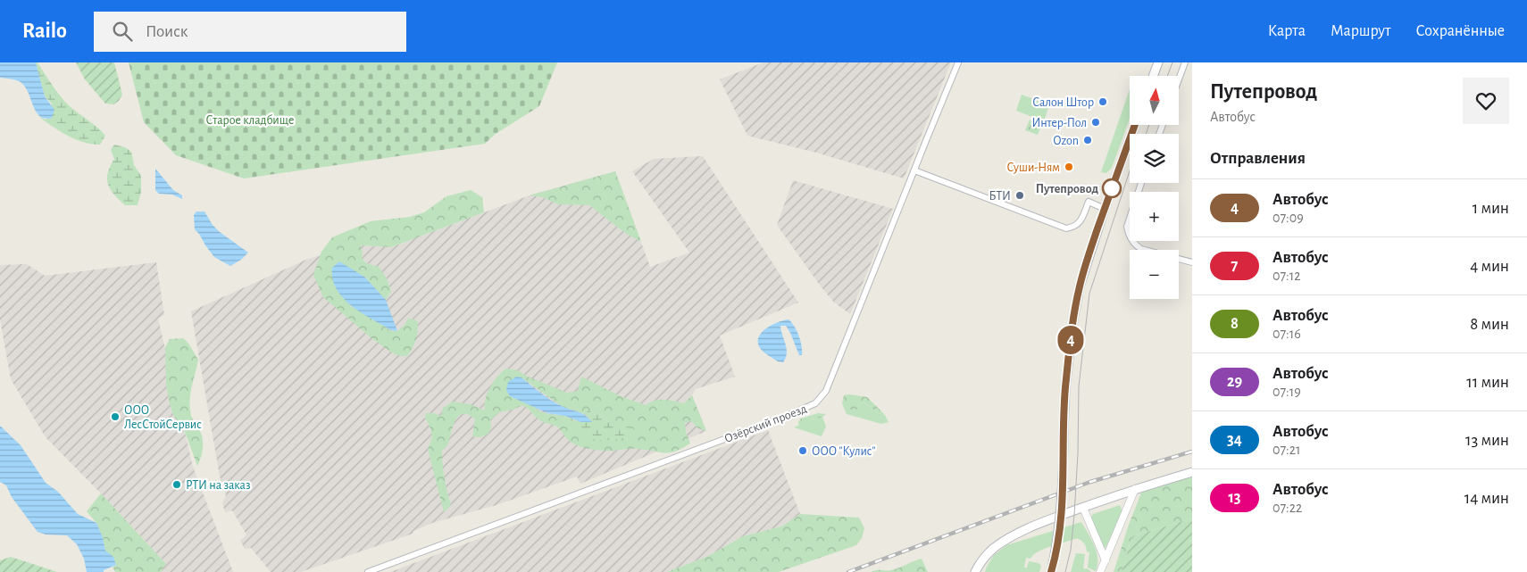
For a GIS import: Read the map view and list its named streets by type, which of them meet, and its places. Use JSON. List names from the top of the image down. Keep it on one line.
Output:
{"streets":{"street":["Озёрский проезд"]},"parks":["Старое кладбище"],"places":["Салон Штор","Интер-Пол","Ozon","Суши-Ням","Путепровод","БТИ","ООО ЛесСтойСервис","ООО \"Кулис\"","РТИ на заказ"],"lines":["bus line 4"],"north":"top","page":{"header":"Railo","search":"Поиск","nav":["Карта","Маршрут","Сохранённые"],"on_map":"4","heading":[["Путепровод","Автобус"],"Отправления"],"map_buttons":["+","−"],"list":[{"mark":"4","name":"Автобус","note":"07:09","value":"1 мин"},{"mark":"7","name":"Автобус","note":"07:12","value":"4 мин"},{"mark":"8","name":"Автобус","note":"07:16","value":"8 мин"},{"mark":"29","name":"Автобус","note":"07:19","value":"11 мин"},{"mark":"34","name":"Автобус","note":"07:21","value":"13 мин"},{"mark":"13","name":"Автобус","note":"07:22","value":"14 мин"}]}}
